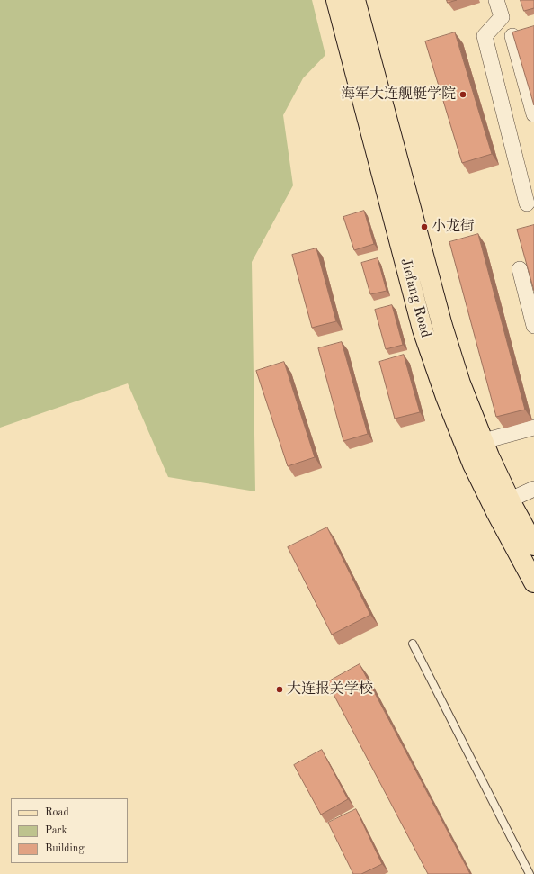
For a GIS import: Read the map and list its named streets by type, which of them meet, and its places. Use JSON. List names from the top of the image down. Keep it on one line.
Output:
{"streets":{"main road":["Jiefang Road"]},"places":["海军大连舰艇学院","小龙街","大连报关学校"],"legend":["Road","Park","Building"]}
